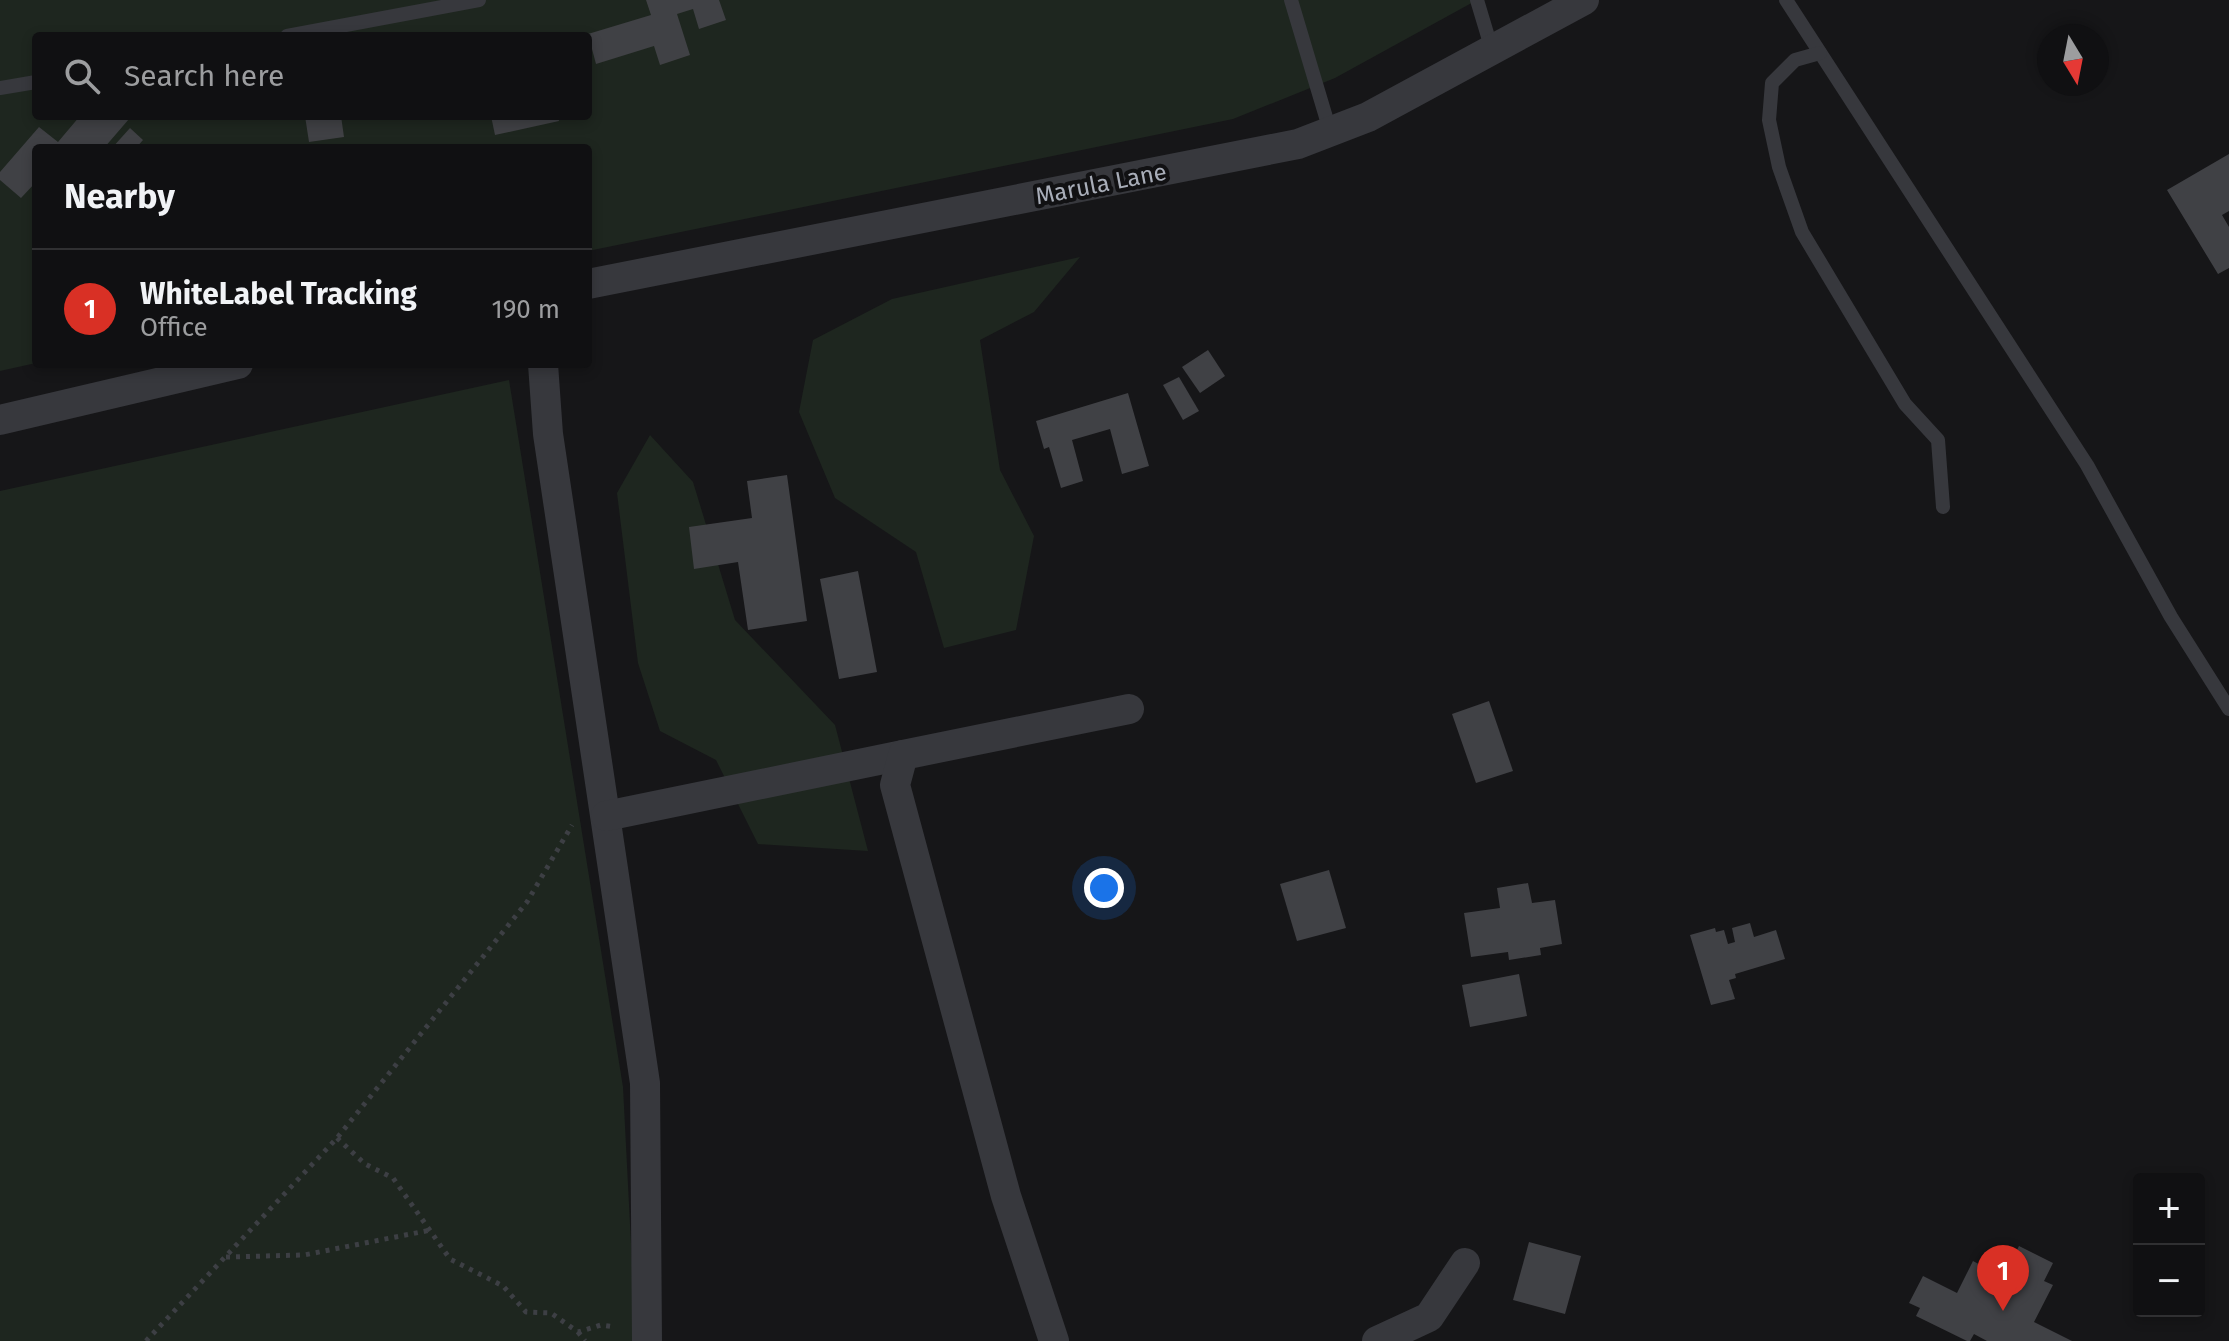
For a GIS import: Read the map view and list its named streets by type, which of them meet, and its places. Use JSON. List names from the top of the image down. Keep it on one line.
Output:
{"streets":{"street":["Marula Lane"]},"north":"bottom","page":{"search":"Search here","heading":"Nearby","list":[{"mark":"1","name":"WhiteLabel Tracking","note":"Office","value":"190 m"}],"map_buttons":["+","−"],"pins":"1"}}
